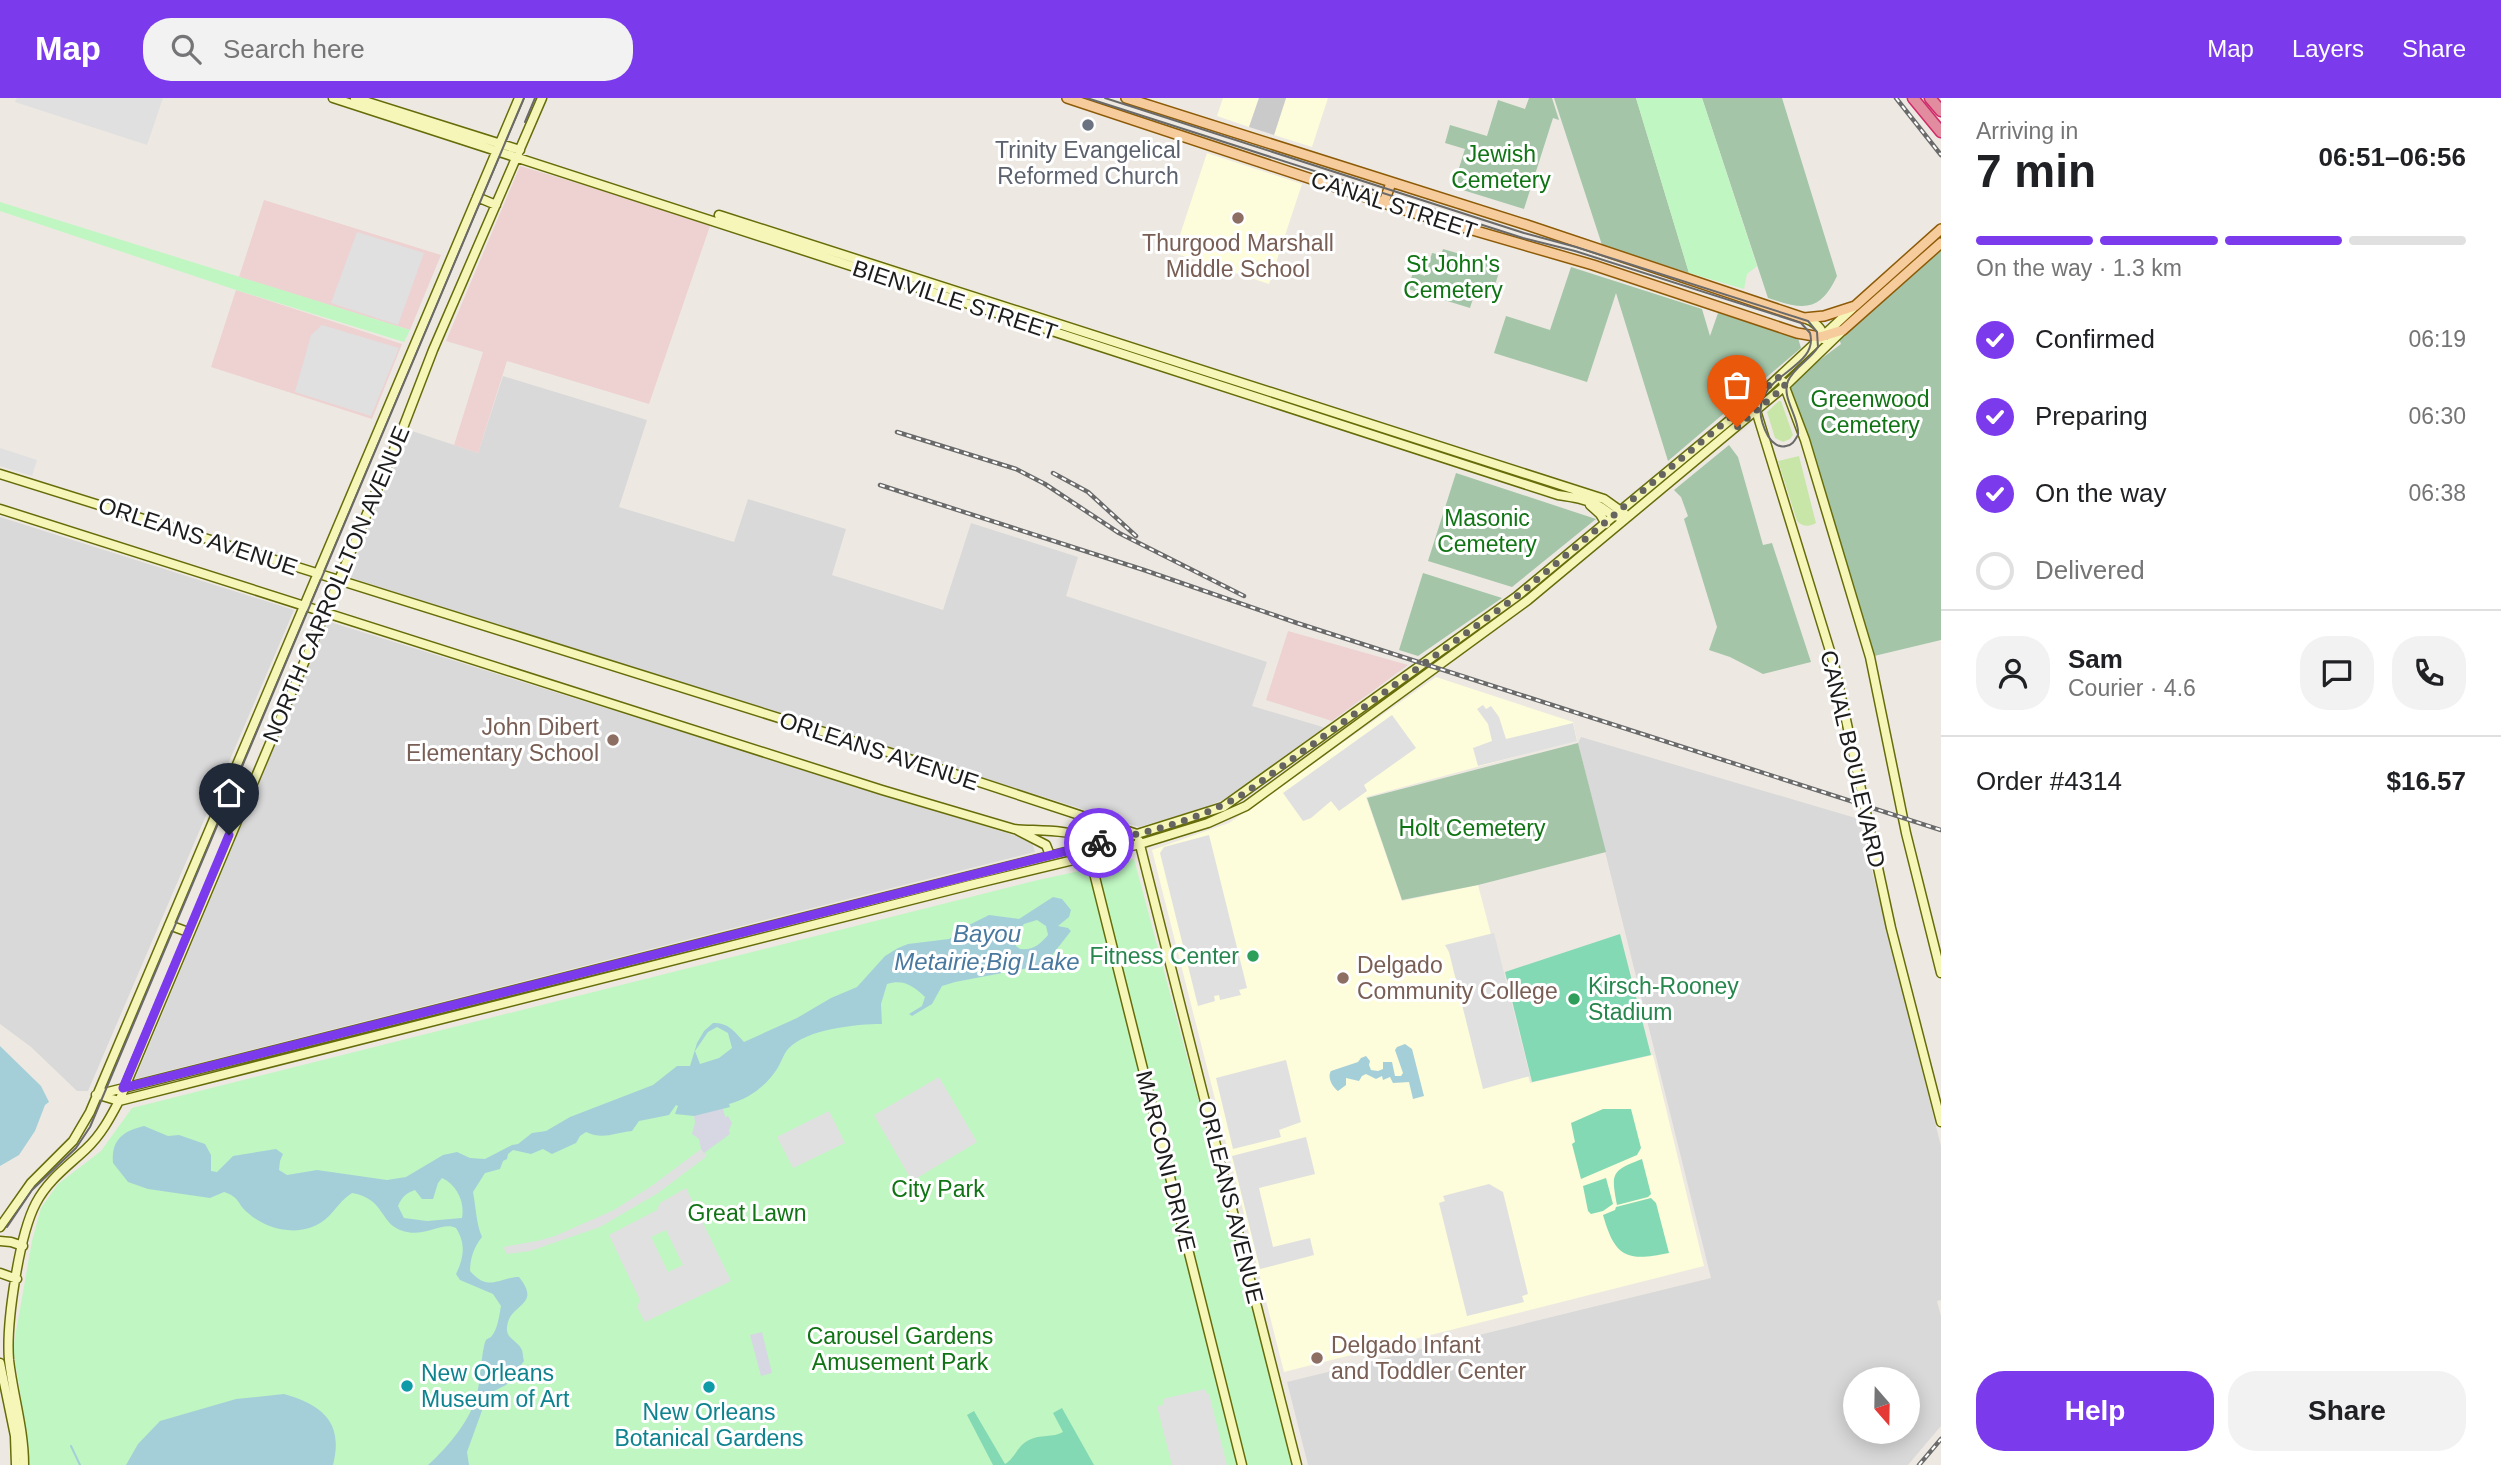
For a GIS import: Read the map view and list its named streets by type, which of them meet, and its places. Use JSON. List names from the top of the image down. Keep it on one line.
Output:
{"streets":{"main road":["CANAL STREET","BIENVILLE STREET","ORLEANS AVENUE","NORTH CARROLLTON AVENUE","CANAL BOULEVARD","MARCONI DRIVE"]},"crossings":[["BIENVILLE STREET","NORTH CARROLLTON AVENUE"],["ORLEANS AVENUE","NORTH CARROLLTON AVENUE"]],"water":["Bayou Metairie;Big Lake"],"parks":["Jewish Cemetery","St John's Cemetery","Greenwood Cemetery","Masonic Cemetery","Holt Cemetery","City Park","Great Lawn","Carousel Gardens Amusement Park"],"places":["Trinity Evangelical Reformed Church","Thurgood Marshall Middle School","John Dibert Elementary School","Fitness Center","Delgado Community College","Kirsch-Rooney Stadium","Delgado Infant and Toddler Center","New Orleans Museum of Art","New Orleans Botanical Gardens"],"north":"bottom","page":{"header":"Map","search":"Search here","nav":["Map","Layers","Share"],"heading":["7 min","Arriving in","06:51–06:56"],"panel":["Sam","Courier · 4.6","Order #4314","$16.57"],"bar":"On the way · 1.3 km","list":[["Confirmed","06:19"],["Preparing","06:30"],["On the way","06:38"],"Delivered"],"buttons":["Help","Share"]}}
